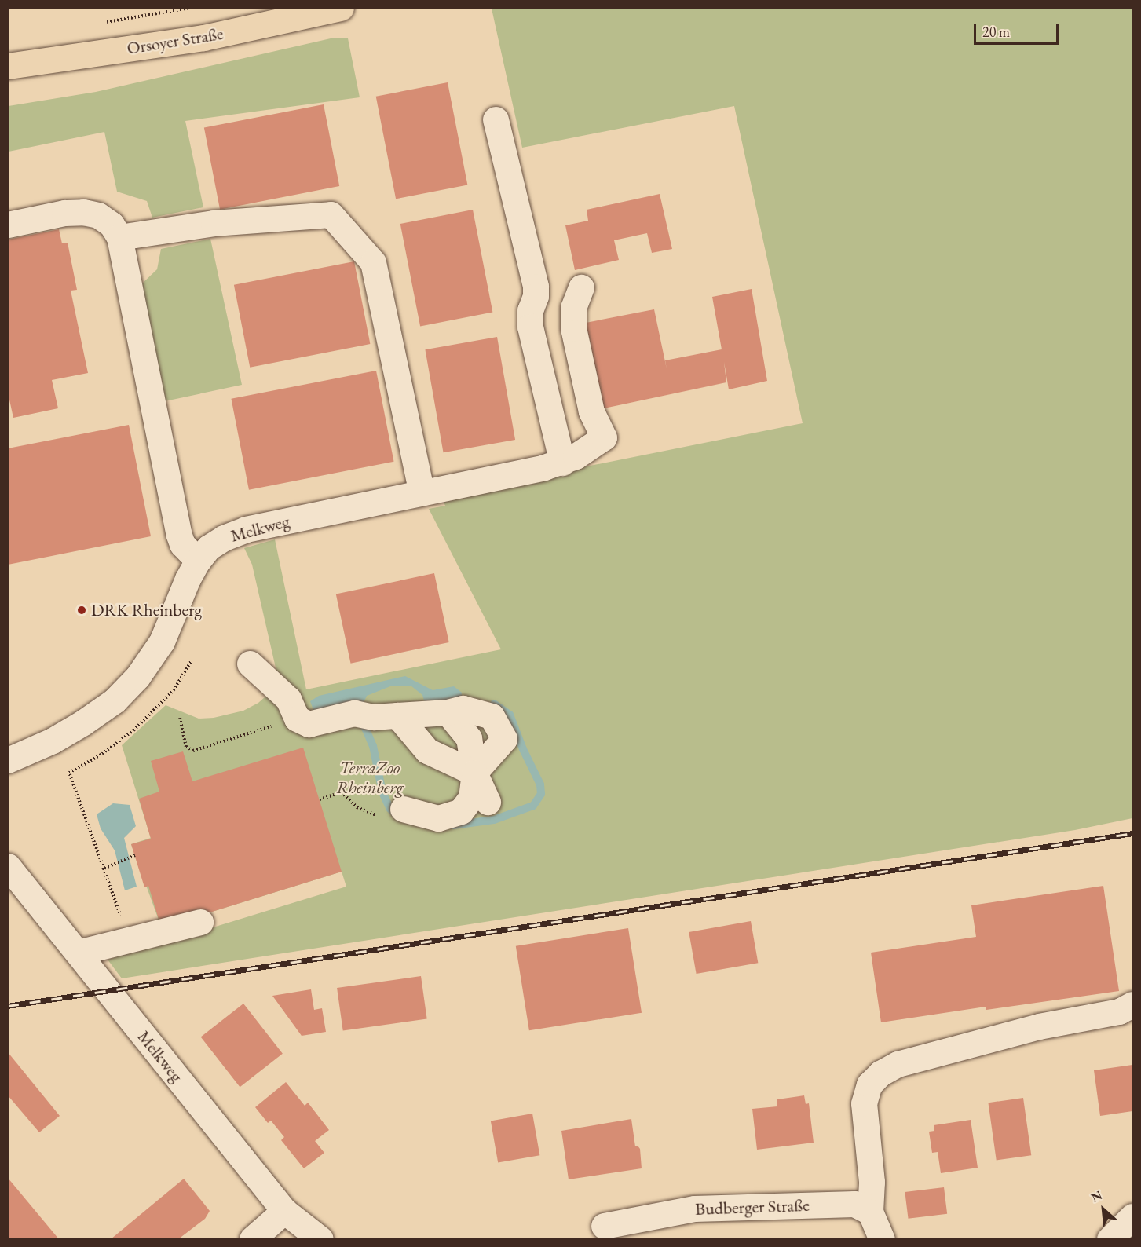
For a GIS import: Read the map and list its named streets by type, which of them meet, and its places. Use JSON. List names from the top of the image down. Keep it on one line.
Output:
{"streets":{"main road":["Orsoyer Straße"],"street":["Melkweg","Budberger Straße"]},"parks":["TerraZoo Rheinberg"],"places":["DRK Rheinberg"],"scale_bar":"20 m","north":"top left"}
